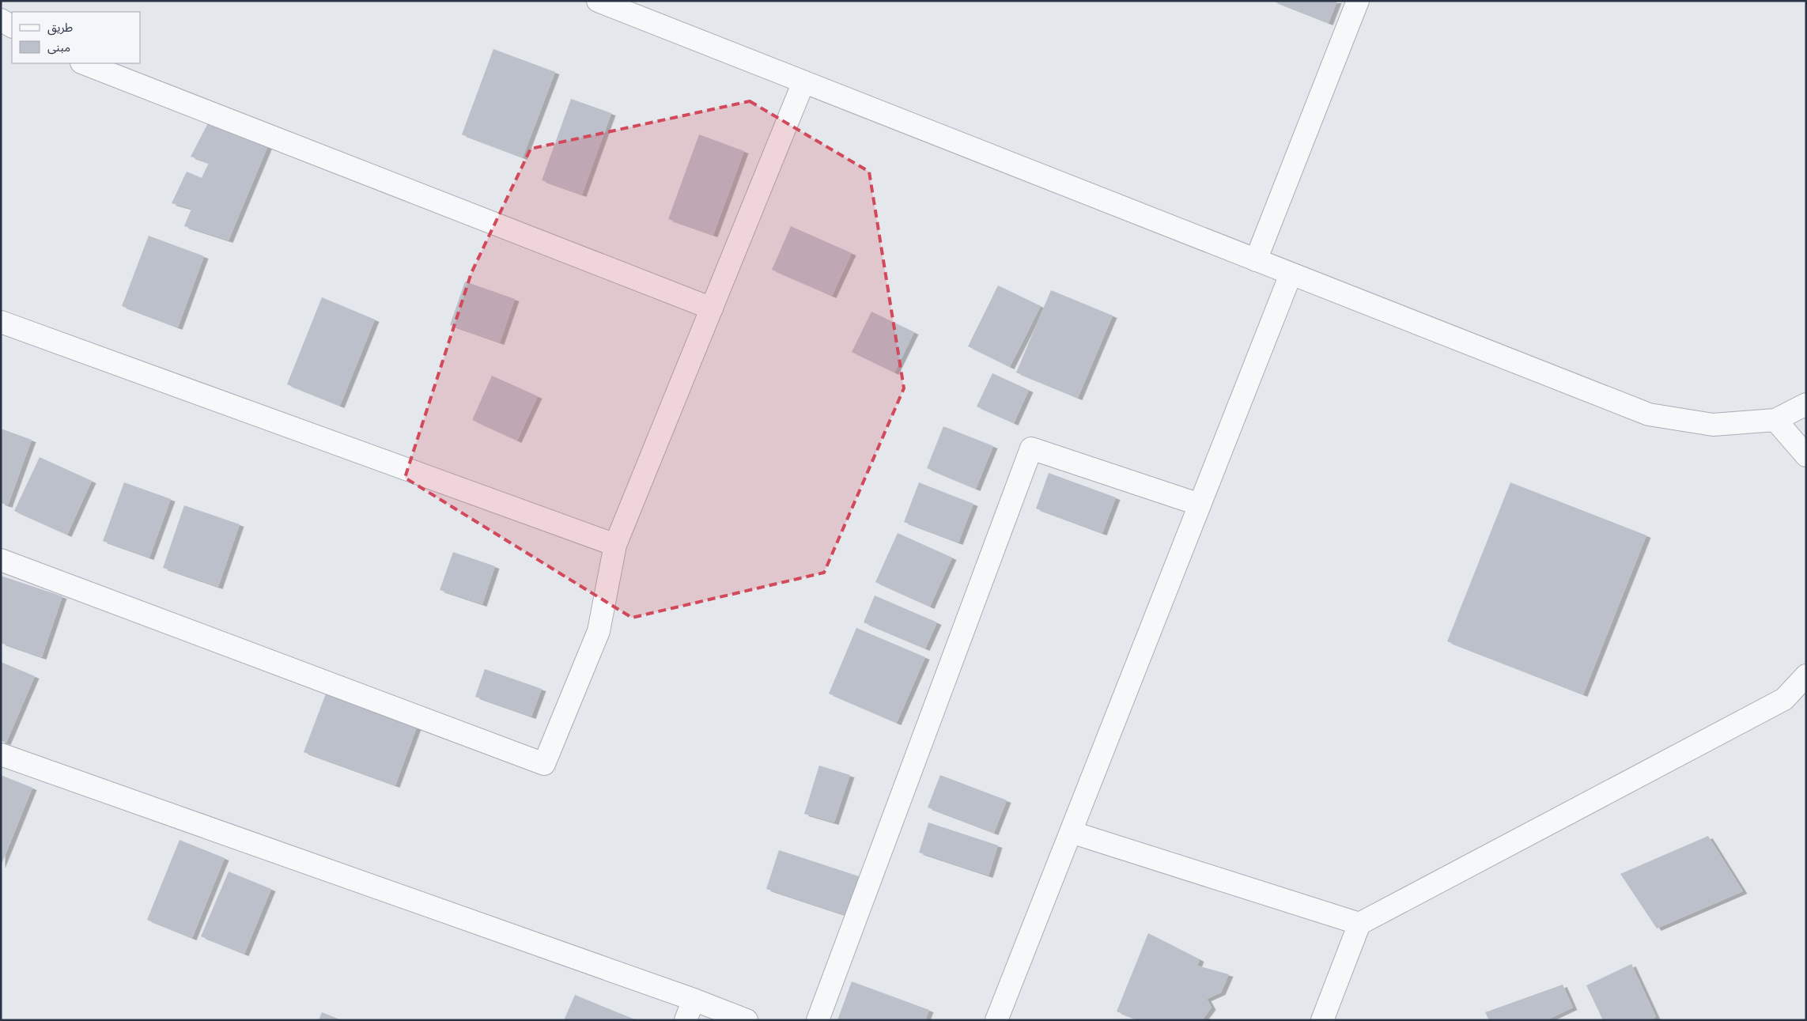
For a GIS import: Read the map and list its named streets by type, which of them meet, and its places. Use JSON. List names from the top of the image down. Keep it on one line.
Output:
{"legend":["طريق","مبنى"]}
